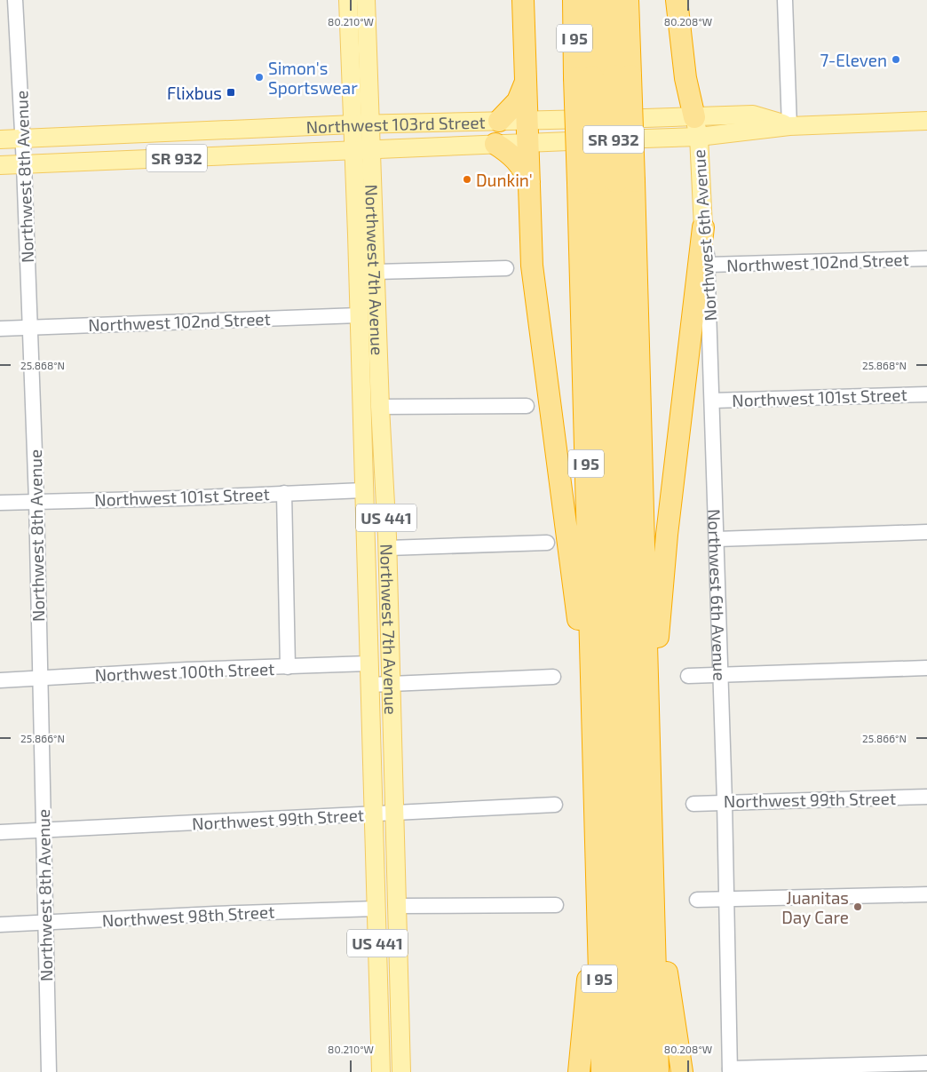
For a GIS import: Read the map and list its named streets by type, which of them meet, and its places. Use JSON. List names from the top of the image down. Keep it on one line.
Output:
{"streets":{"highway":["I 95"],"main road":["Northwest 103rd Street","SR 932","Northwest 6th Avenue","Northwest 7th Avenue","US 441"],"street":["Northwest 8th Avenue","Northwest 102nd Street","Northwest 101st Street","Northwest 100th Street","Northwest 99th Street","Northwest 98th Street"]},"crossings":[["Northwest 103rd Street","Northwest 8th Avenue"],["Northwest 103rd Street","Northwest 6th Avenue"],["Northwest 103rd Street","Northwest 7th Avenue"],["Northwest 8th Avenue","Northwest 102nd Street"],["Northwest 8th Avenue","Northwest 101st Street"],["Northwest 8th Avenue","Northwest 100th Street"],["Northwest 8th Avenue","Northwest 99th Street"],["Northwest 8th Avenue","Northwest 98th Street"],["Northwest 6th Avenue","Northwest 102nd Street"],["Northwest 6th Avenue","Northwest 101st Street"],["Northwest 6th Avenue","Northwest 99th Street"],["Northwest 102nd Street","Northwest 7th Avenue"],["Northwest 7th Avenue","Northwest 101st Street"],["Northwest 7th Avenue","Northwest 100th Street"],["Northwest 7th Avenue","Northwest 99th Street"],["Northwest 7th Avenue","Northwest 98th Street"]],"places":{"other":["7-Eleven","Simon's Sportswear","Dunkin'","Juanitas Day Care"],"transit":["Flixbus"]},"coordinates":["80.210°W","80.208°W","25.868°N","25.866°N"]}
